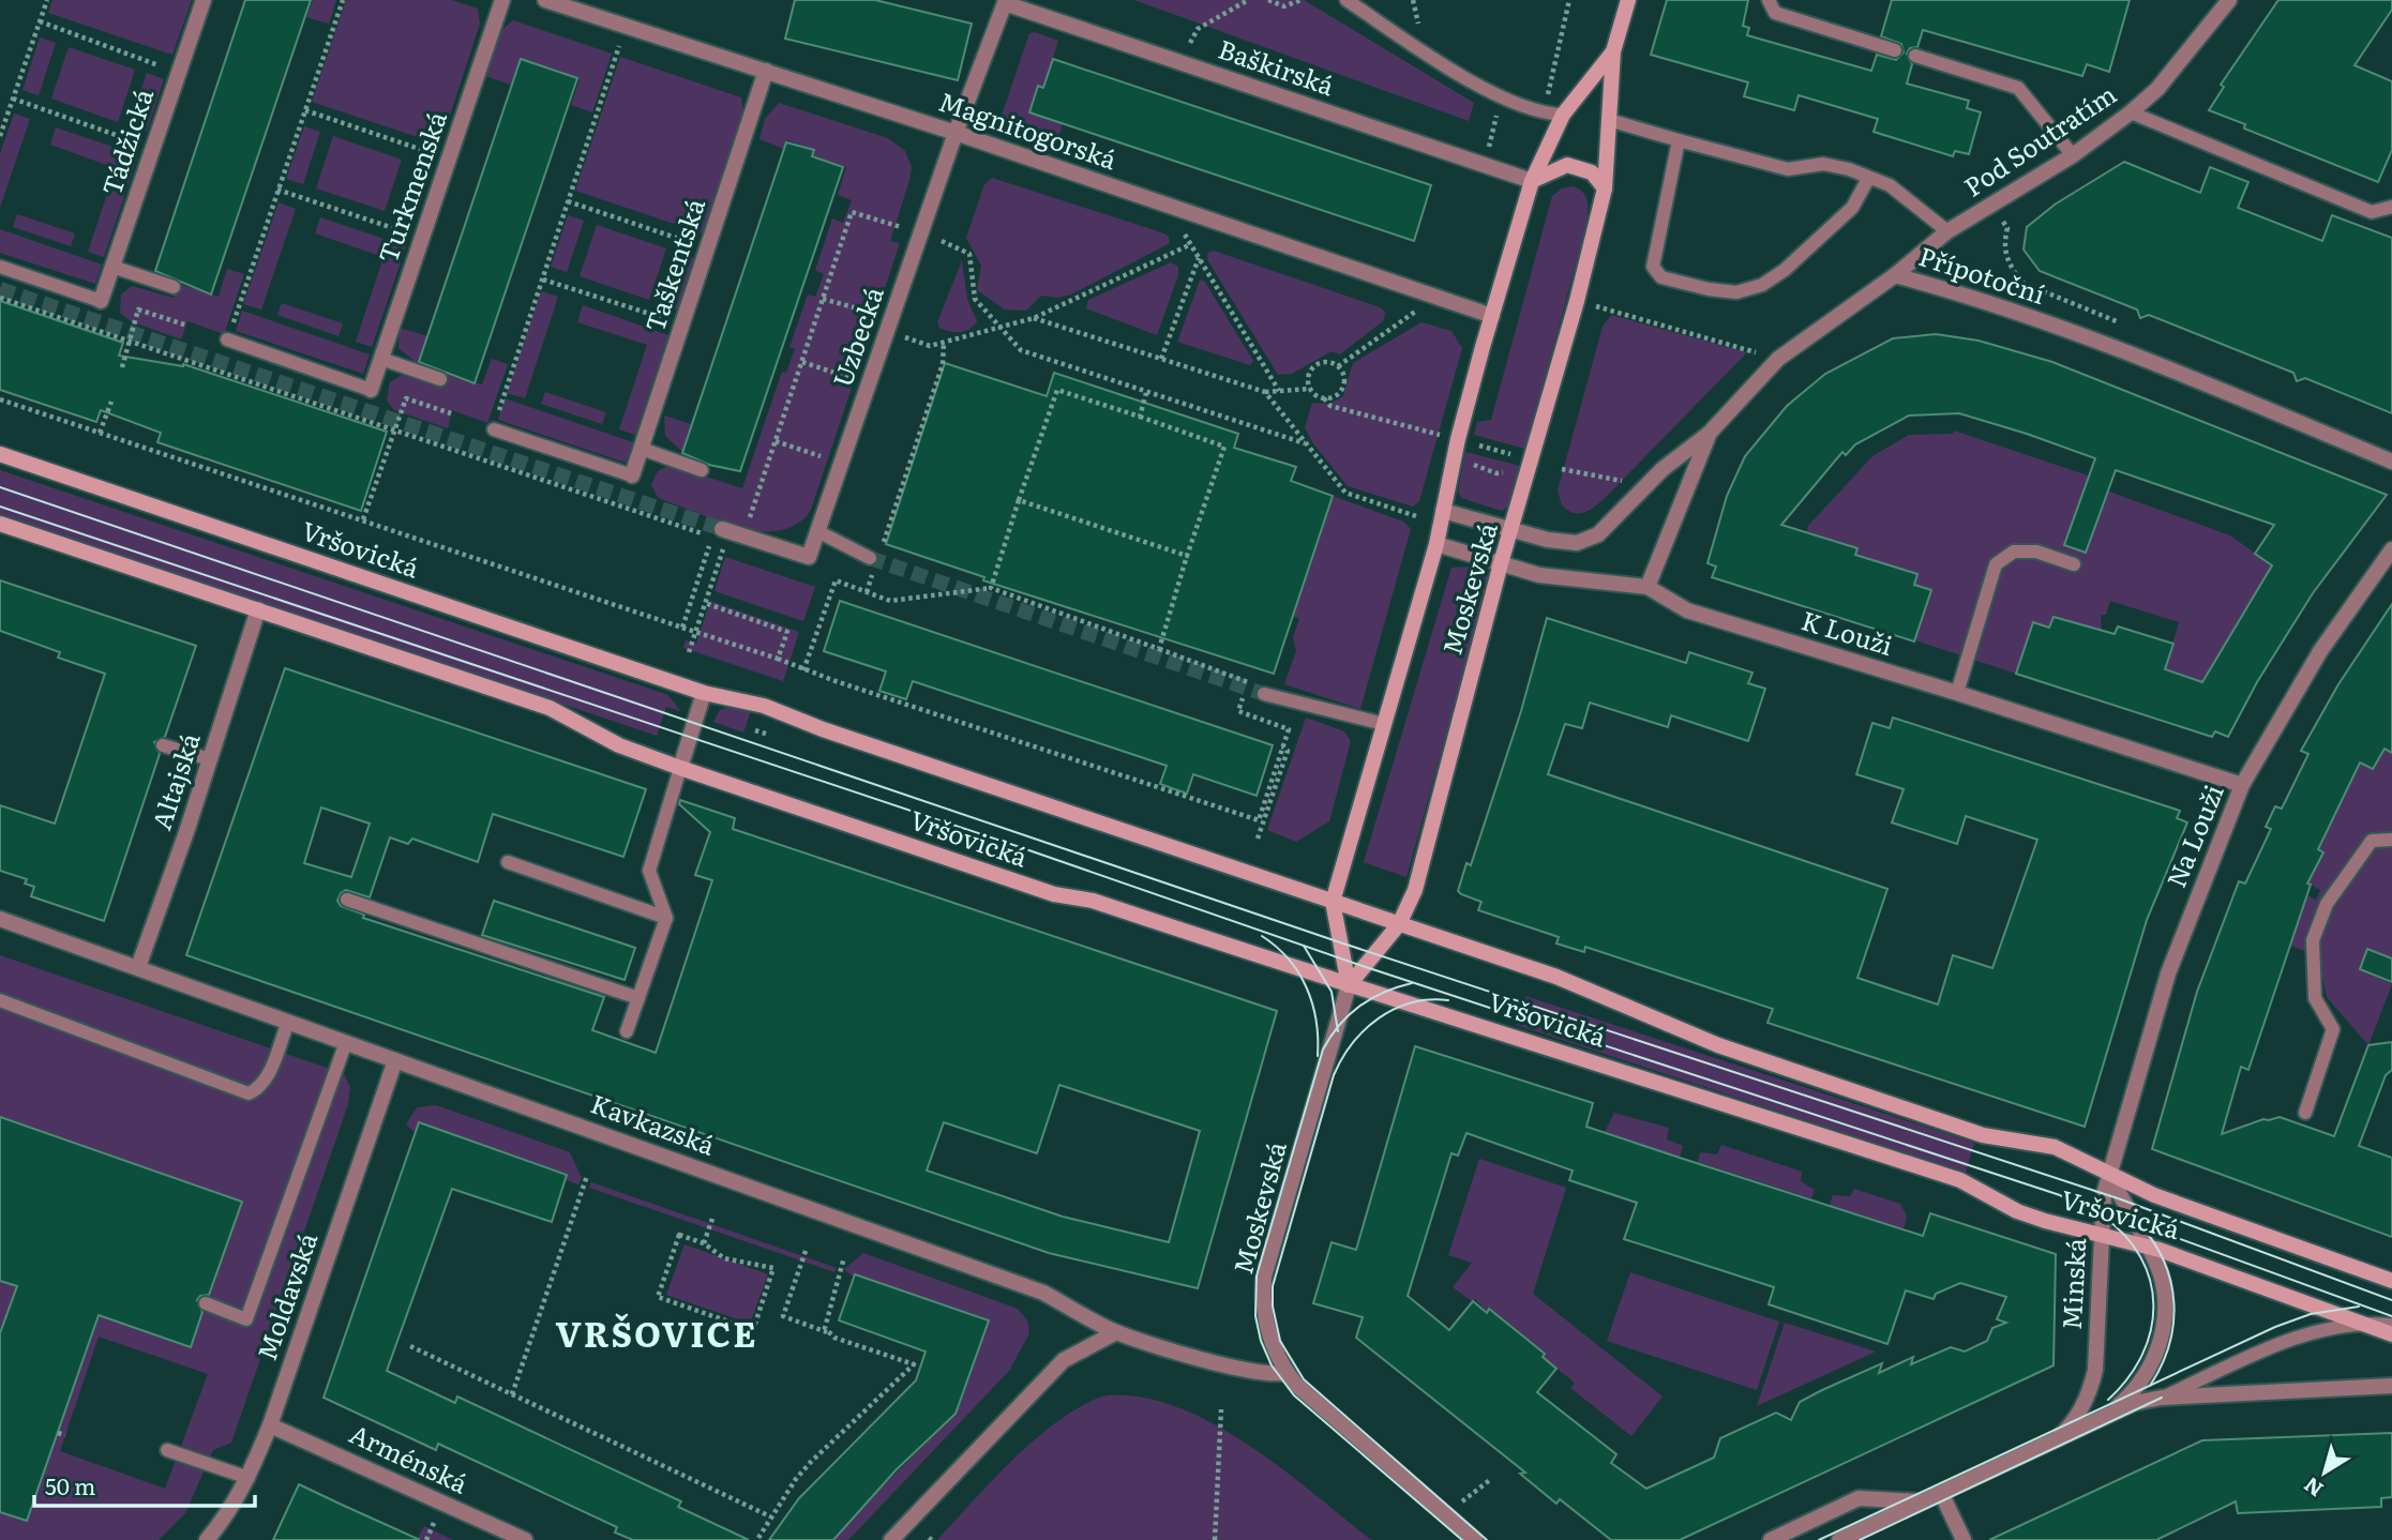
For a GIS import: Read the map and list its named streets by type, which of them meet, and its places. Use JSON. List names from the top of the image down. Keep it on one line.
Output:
{"streets":{"main road":["Vršovická","Moskevská"],"street":["Baškirská","Magnitogorská","Pod Soutratím","Tádžická","Turkmenská","Taškentská","Přípotoční","Uzbecká","K Louži","Altajská","Na Louži","Kavkazská","Minská","Moldavská","Arménská"]},"crossings":[["Baškirská","Magnitogorská"],["Baškirská","Uzbecká"],["Baškirská","Moskevská"],["Magnitogorská","Taškentská"],["Magnitogorská","Uzbecká"],["Magnitogorská","Moskevská"],["Pod Soutratím","Přípotoční"],["Přípotoční","K Louži"],["Vršovická","Moskevská"],["Vršovická","Altajská"],["Vršovická","Na Louži"],["Vršovická","Minská"],["Moskevská","K Louži"],["Moskevská","Kavkazská"],["K Louži","Na Louži"],["Altajská","Kavkazská"],["Na Louži","Minská"],["Kavkazská","Moldavská"],["Moldavská","Arménská"]],"districts":["VRŠOVICE"],"scale_bar":"50 m","north":"bottom left"}
